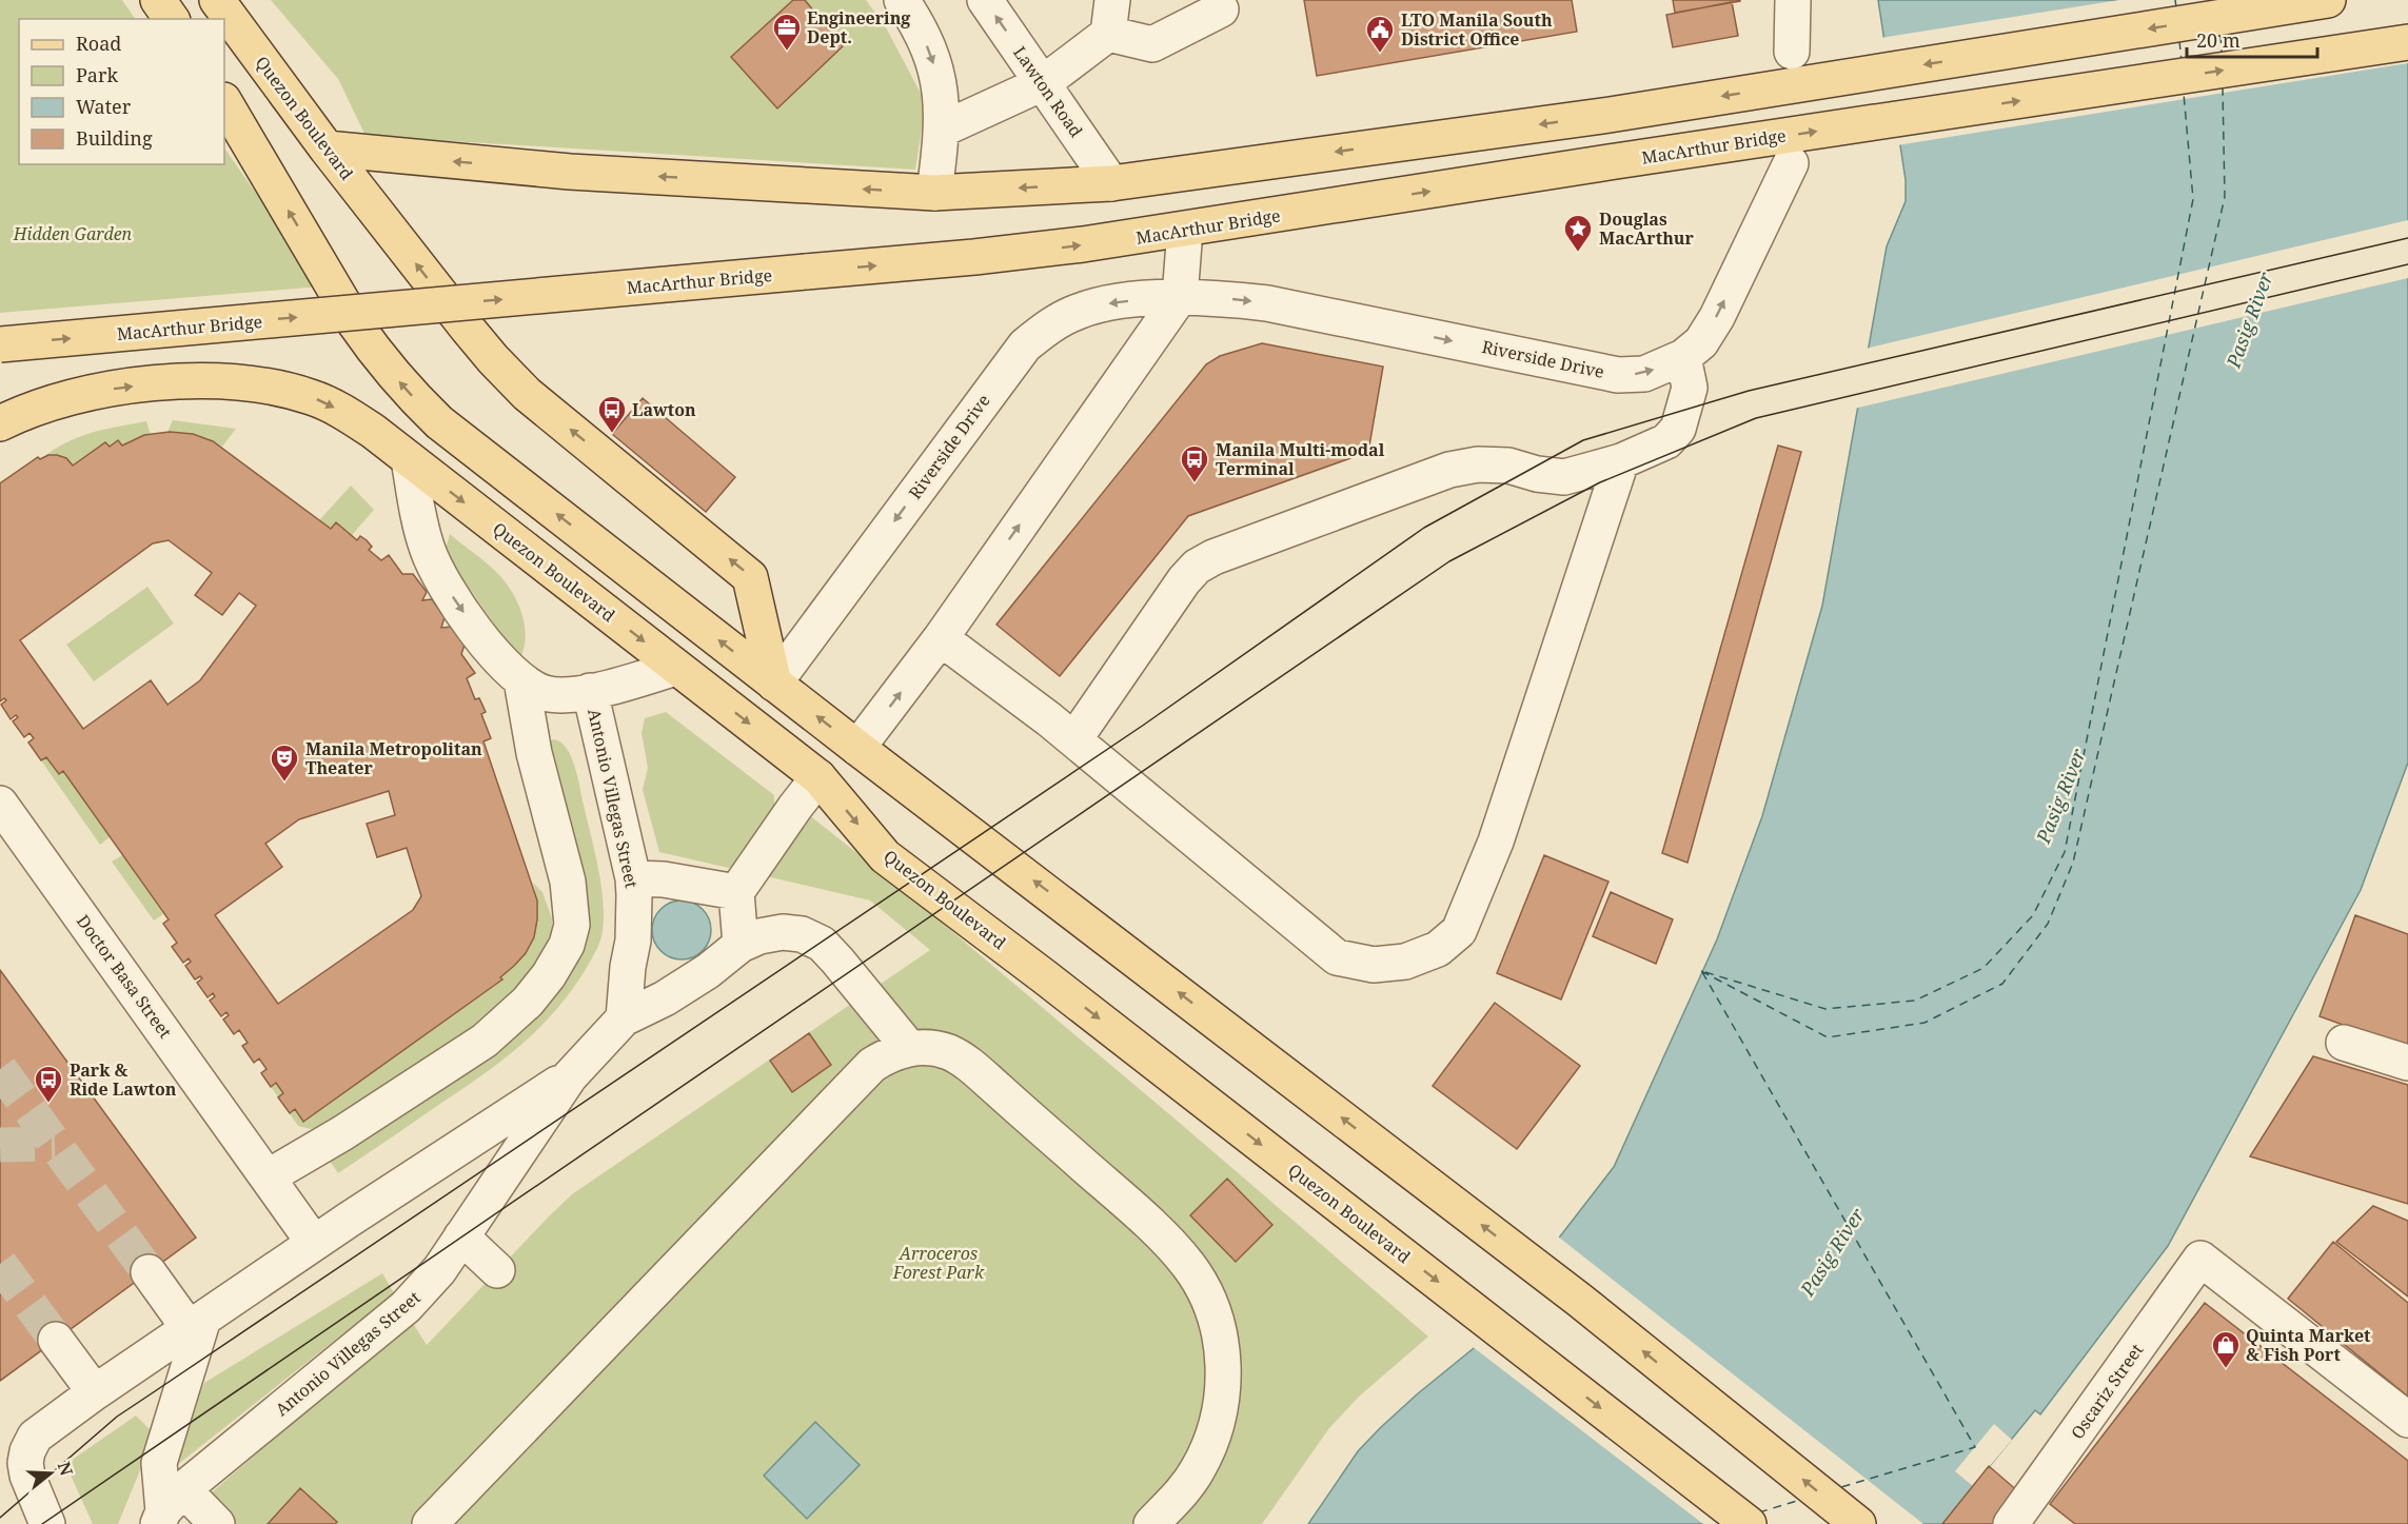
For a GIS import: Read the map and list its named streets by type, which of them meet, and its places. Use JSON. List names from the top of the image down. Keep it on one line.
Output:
{"streets":{"main road":["Quezon Boulevard","MacArthur Bridge"],"street":["Lawton Road","Riverside Drive","Antonio Villegas Street","Doctor Basa Street","Oscariz Street"]},"crossings":[["Quezon Boulevard","Riverside Drive"],["Antonio Villegas Street","Doctor Basa Street"]],"water":["Pasig River"],"parks":["Hidden Garden","Arroceros Forest Park"],"places":{"office":["Engineering Dept."],"public building":["LTO Manila South District Office"],"place":["Douglas MacArthur"],"bus stop":["Lawton","Manila Multi-modal Terminal","Park & Ride Lawton"],"theatre":["Manila Metropolitan Theater"],"shop":["Quinta Market & Fish Port"]},"legend":["Road","Park","Water","Building"],"scale_bar":"20 m","north":"right"}
